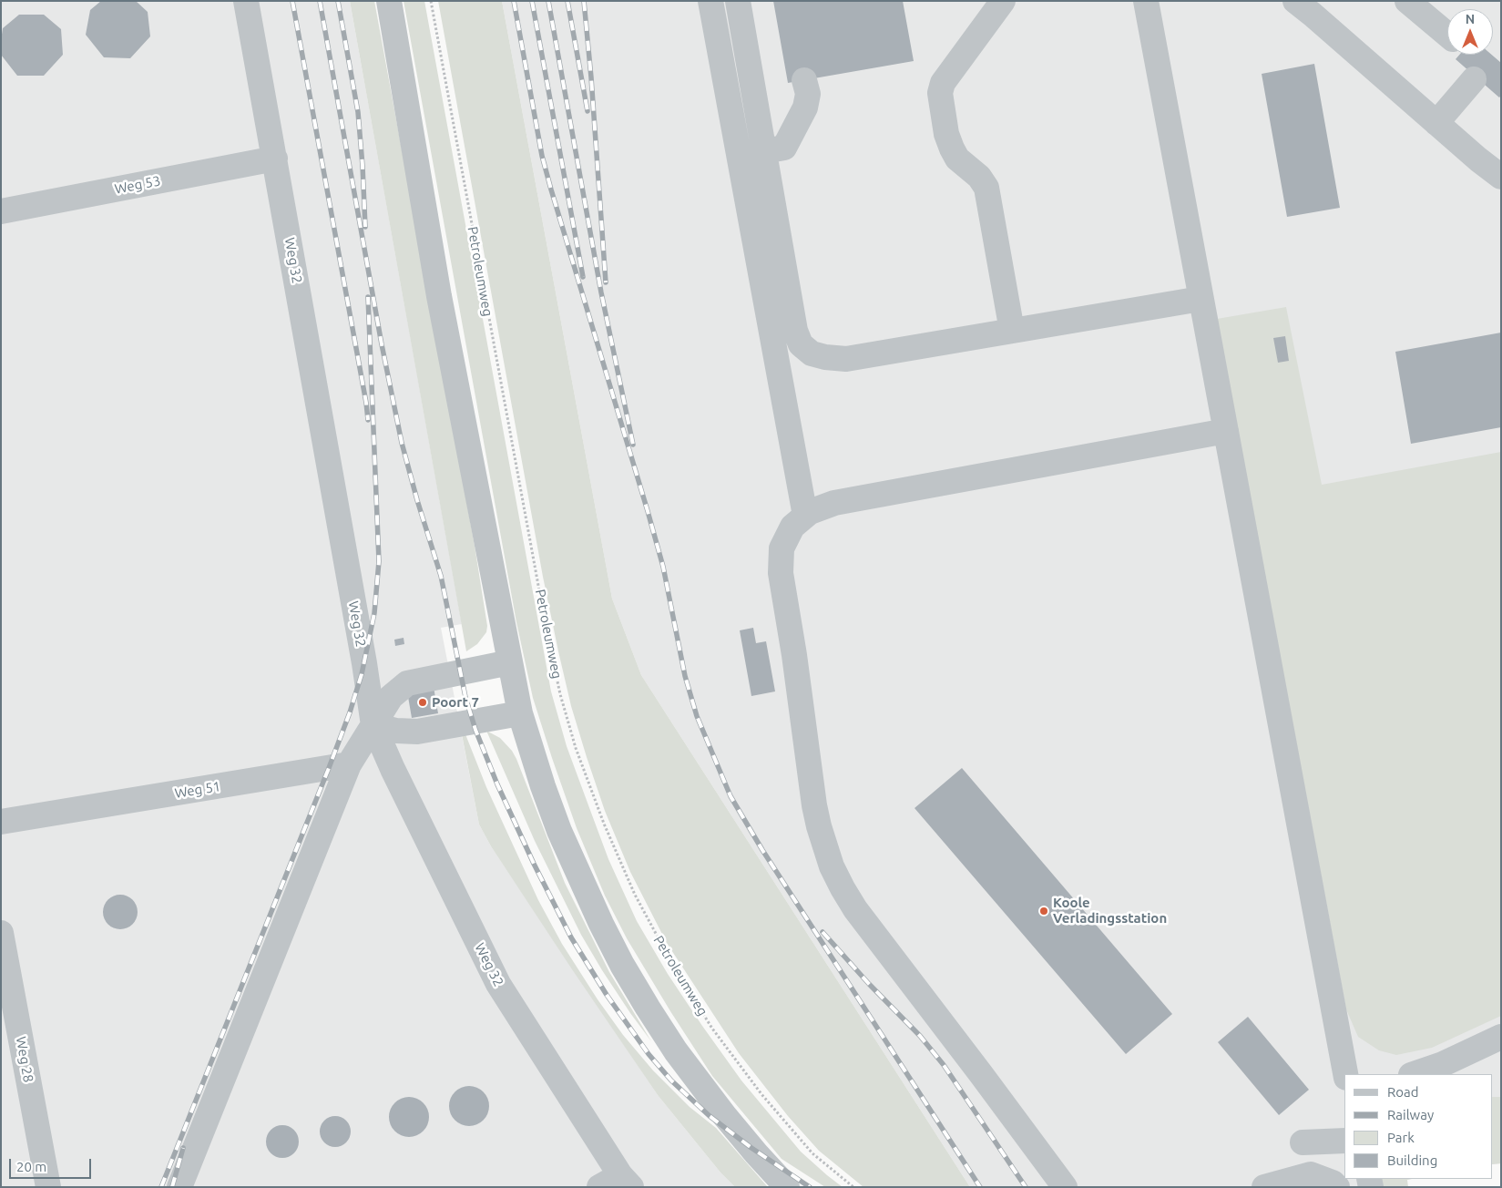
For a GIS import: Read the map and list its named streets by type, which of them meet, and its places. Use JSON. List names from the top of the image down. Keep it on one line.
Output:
{"streets":{"street":["Weg 53","Weg 32","Weg 51","Weg 28"],"path":["Petroleumweg"]},"crossings":[["Weg 53","Weg 32"]],"places":["Poort 7","Koole Verladingsstation"],"legend":["Road","Railway","Park","Building"],"scale_bar":"20 m","north":"top"}
